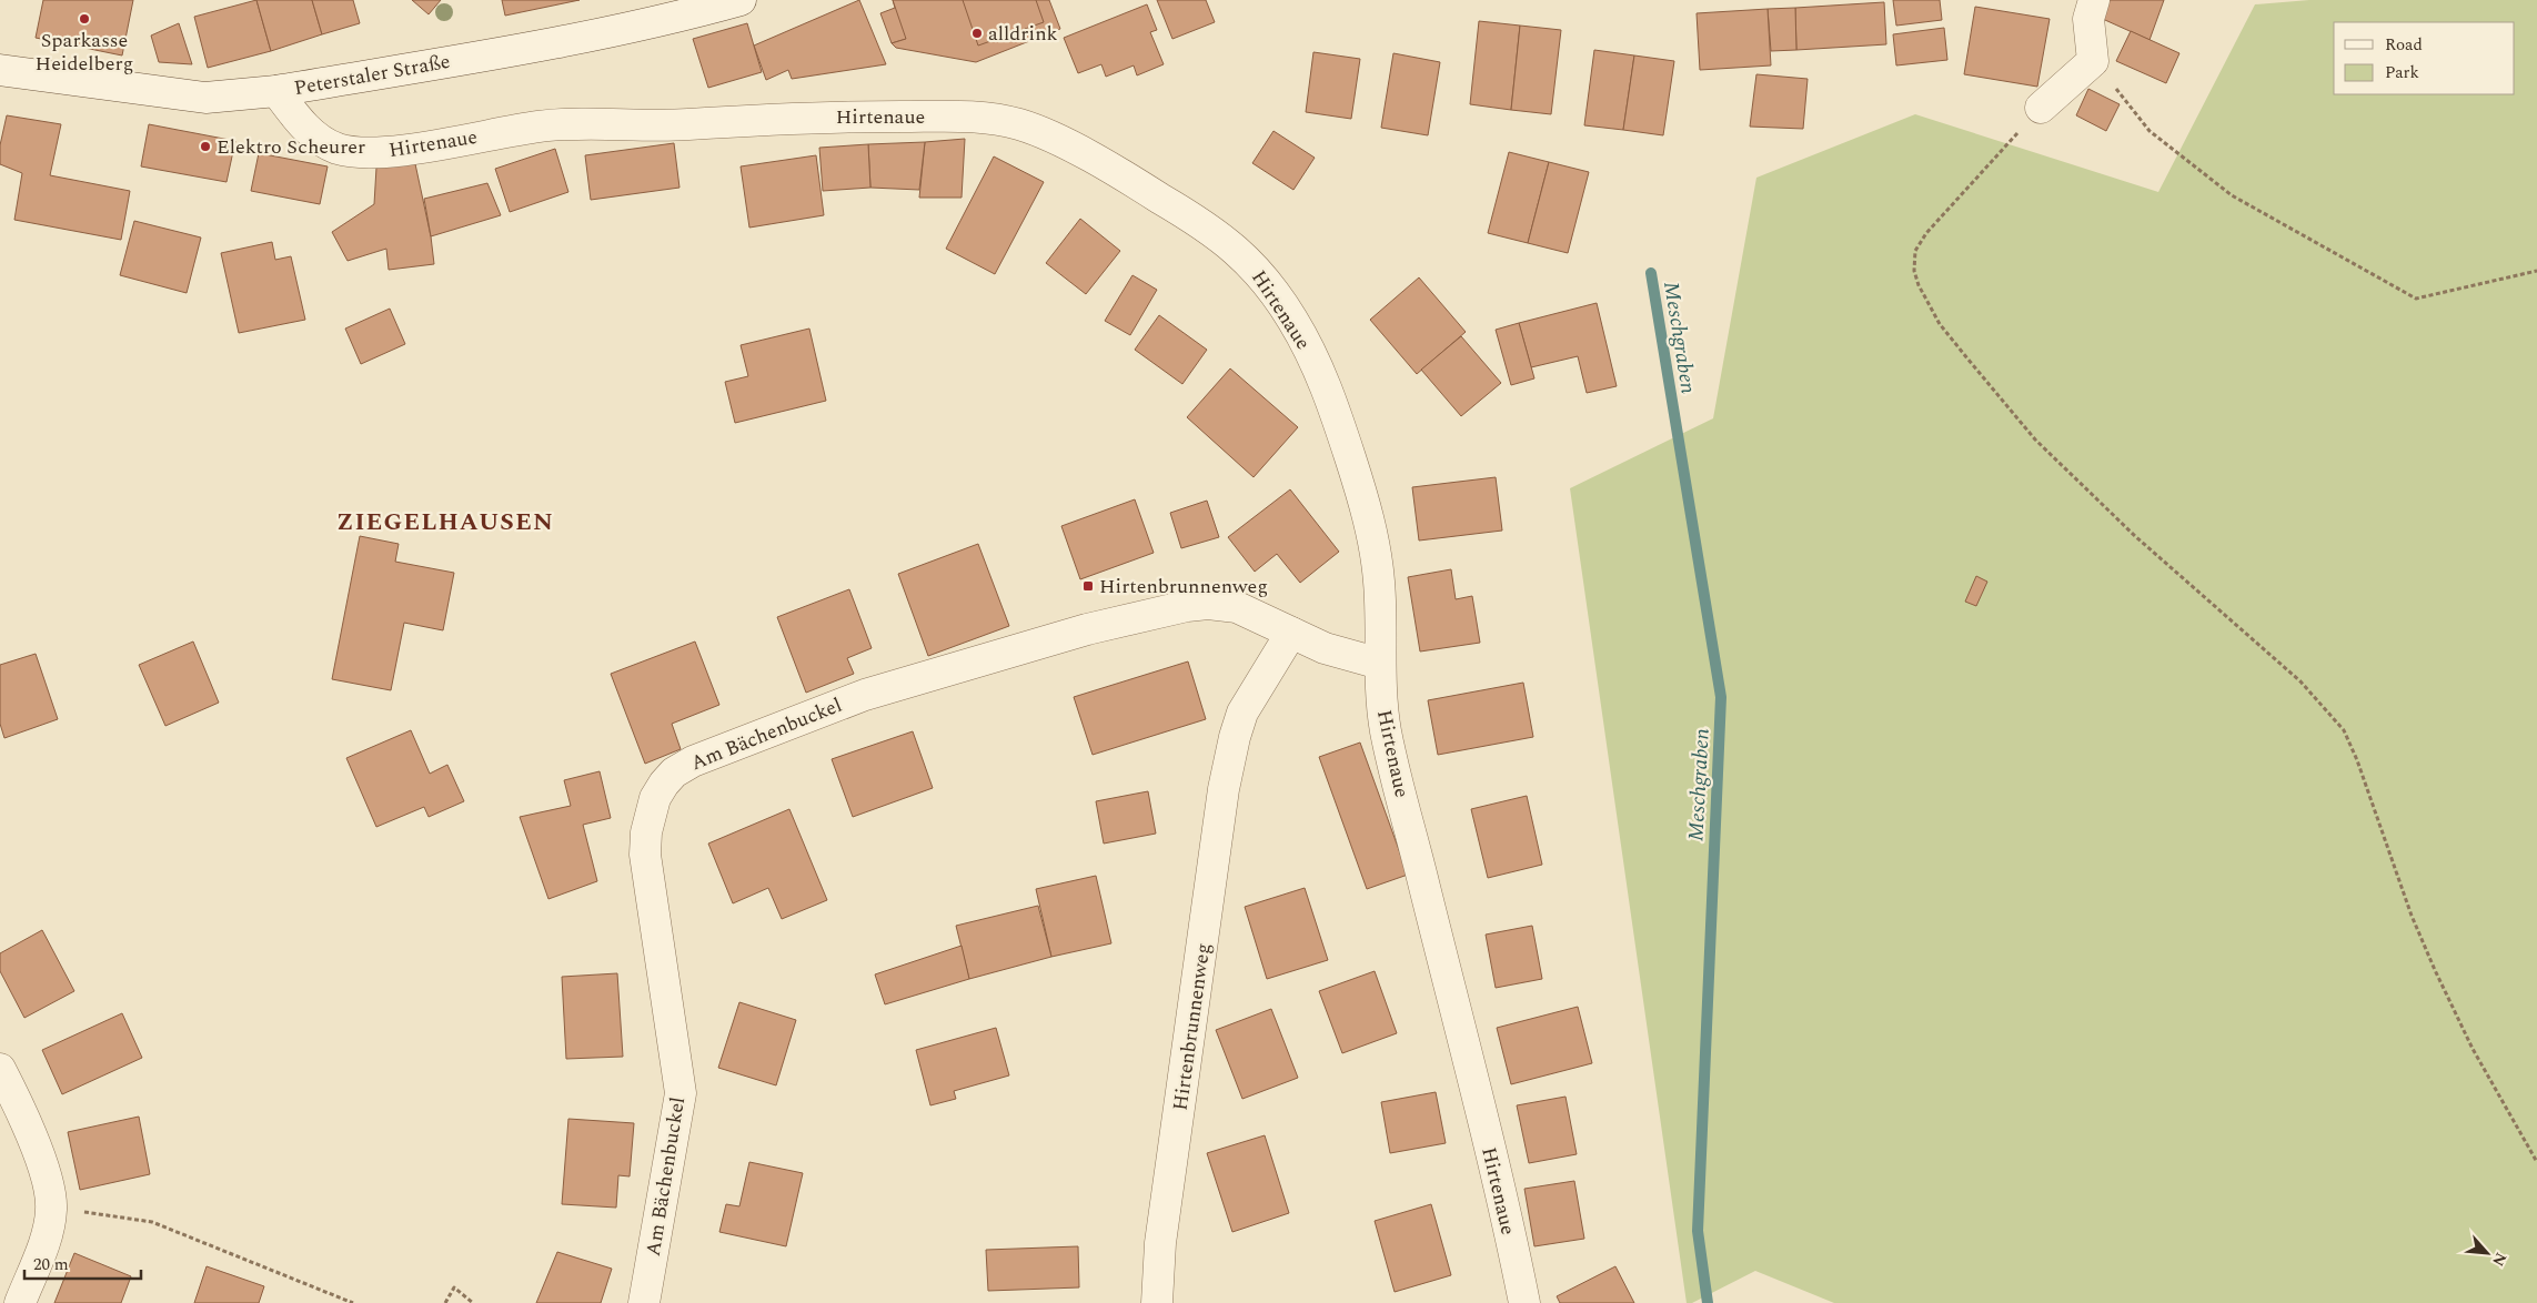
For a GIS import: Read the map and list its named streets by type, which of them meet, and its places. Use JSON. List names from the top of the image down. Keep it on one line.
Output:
{"streets":{"street":["Peterstaler Straße","Hirtenaue","Am Bächenbuckel","Hirtenbrunnenweg"]},"crossings":[["Peterstaler Straße","Hirtenaue"],["Hirtenaue","Am Bächenbuckel"],["Am Bächenbuckel","Hirtenbrunnenweg"]],"districts":["ZIEGELHAUSEN"],"water":["Meschgraben"],"places":{"other":["Sparkasse Heidelberg","alldrink","Elektro Scheurer"],"transit":["Hirtenbrunnenweg"]},"legend":["Road","Park"],"scale_bar":"20 m","north":"bottom right"}
